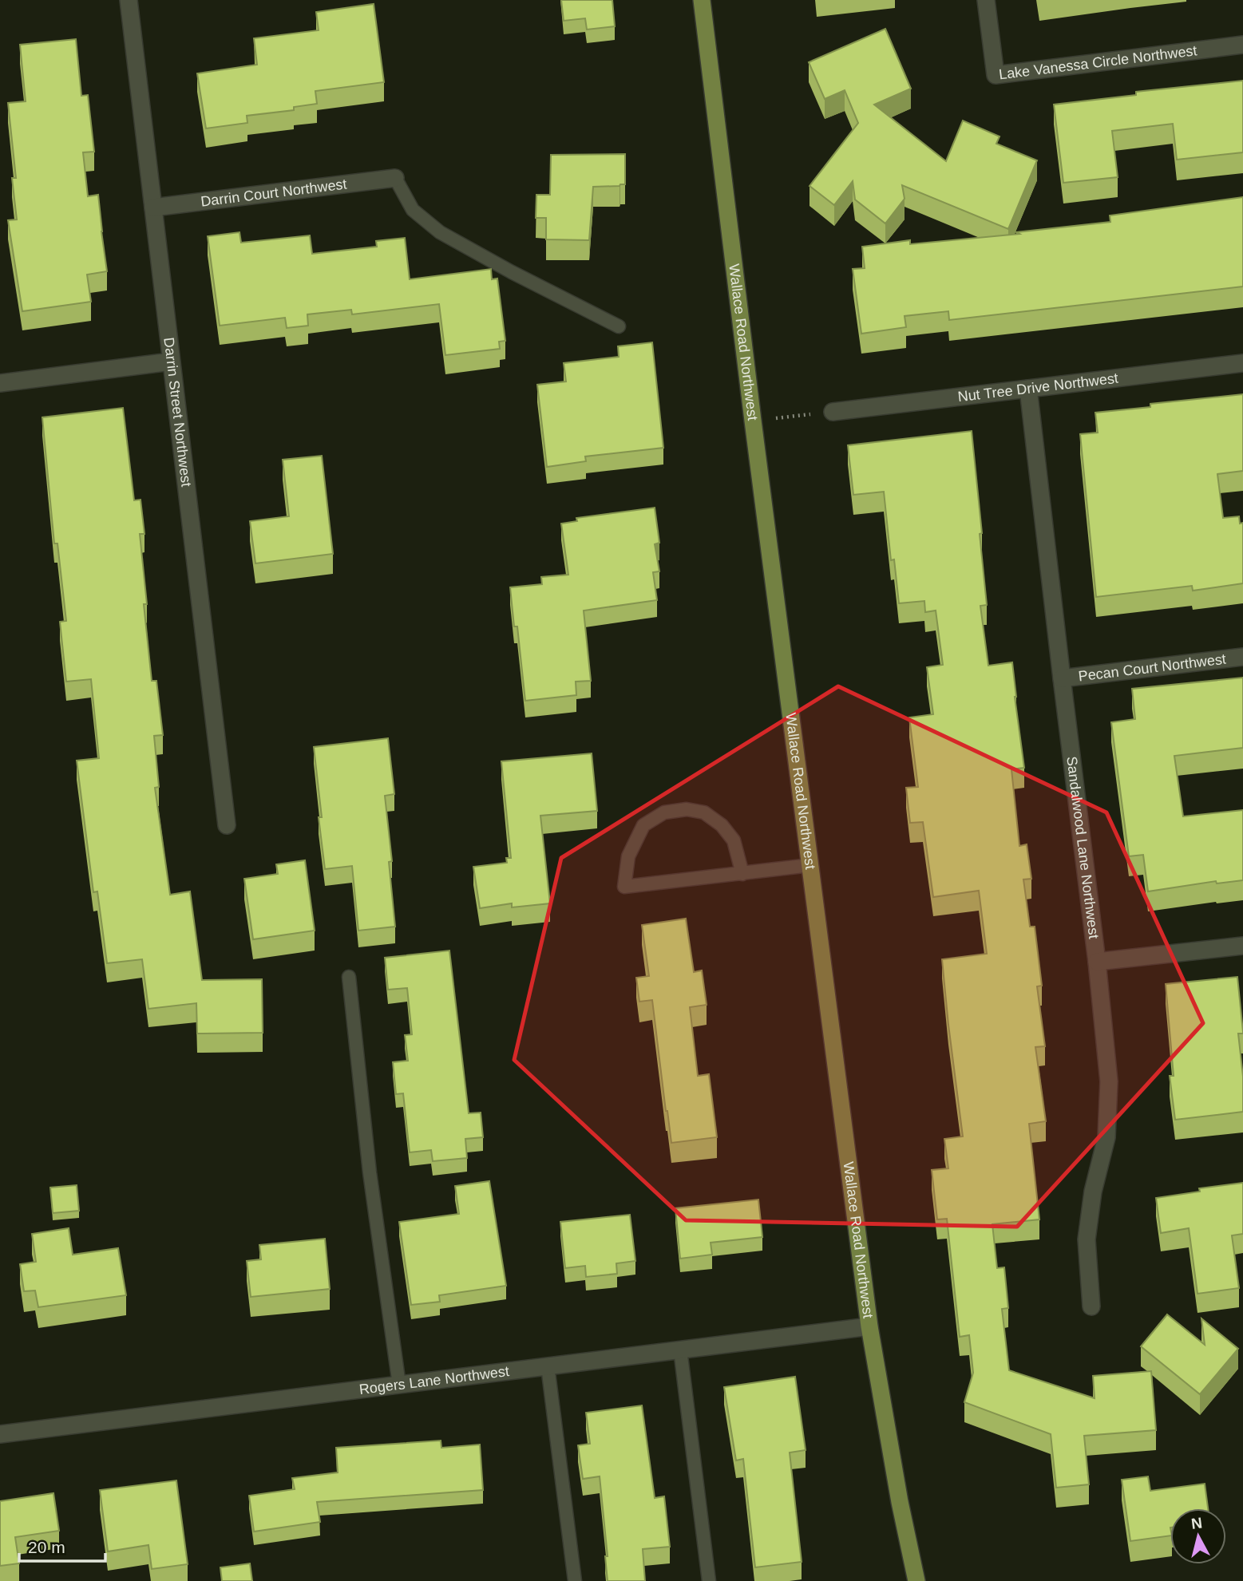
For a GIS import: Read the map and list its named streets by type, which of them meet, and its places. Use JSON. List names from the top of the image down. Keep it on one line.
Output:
{"streets":{"main road":["Wallace Road Northwest"],"street":["Lake Vanessa Circle Northwest","Darrin Court Northwest","Nut Tree Drive Northwest","Darrin Street Northwest","Pecan Court Northwest","Sandalwood Lane Northwest","Rogers Lane Northwest"]},"crossings":[["Darrin Court Northwest","Darrin Street Northwest"],["Wallace Road Northwest","Rogers Lane Northwest"],["Nut Tree Drive Northwest","Sandalwood Lane Northwest"],["Pecan Court Northwest","Sandalwood Lane Northwest"]],"scale_bar":"20 m","north":"top"}
